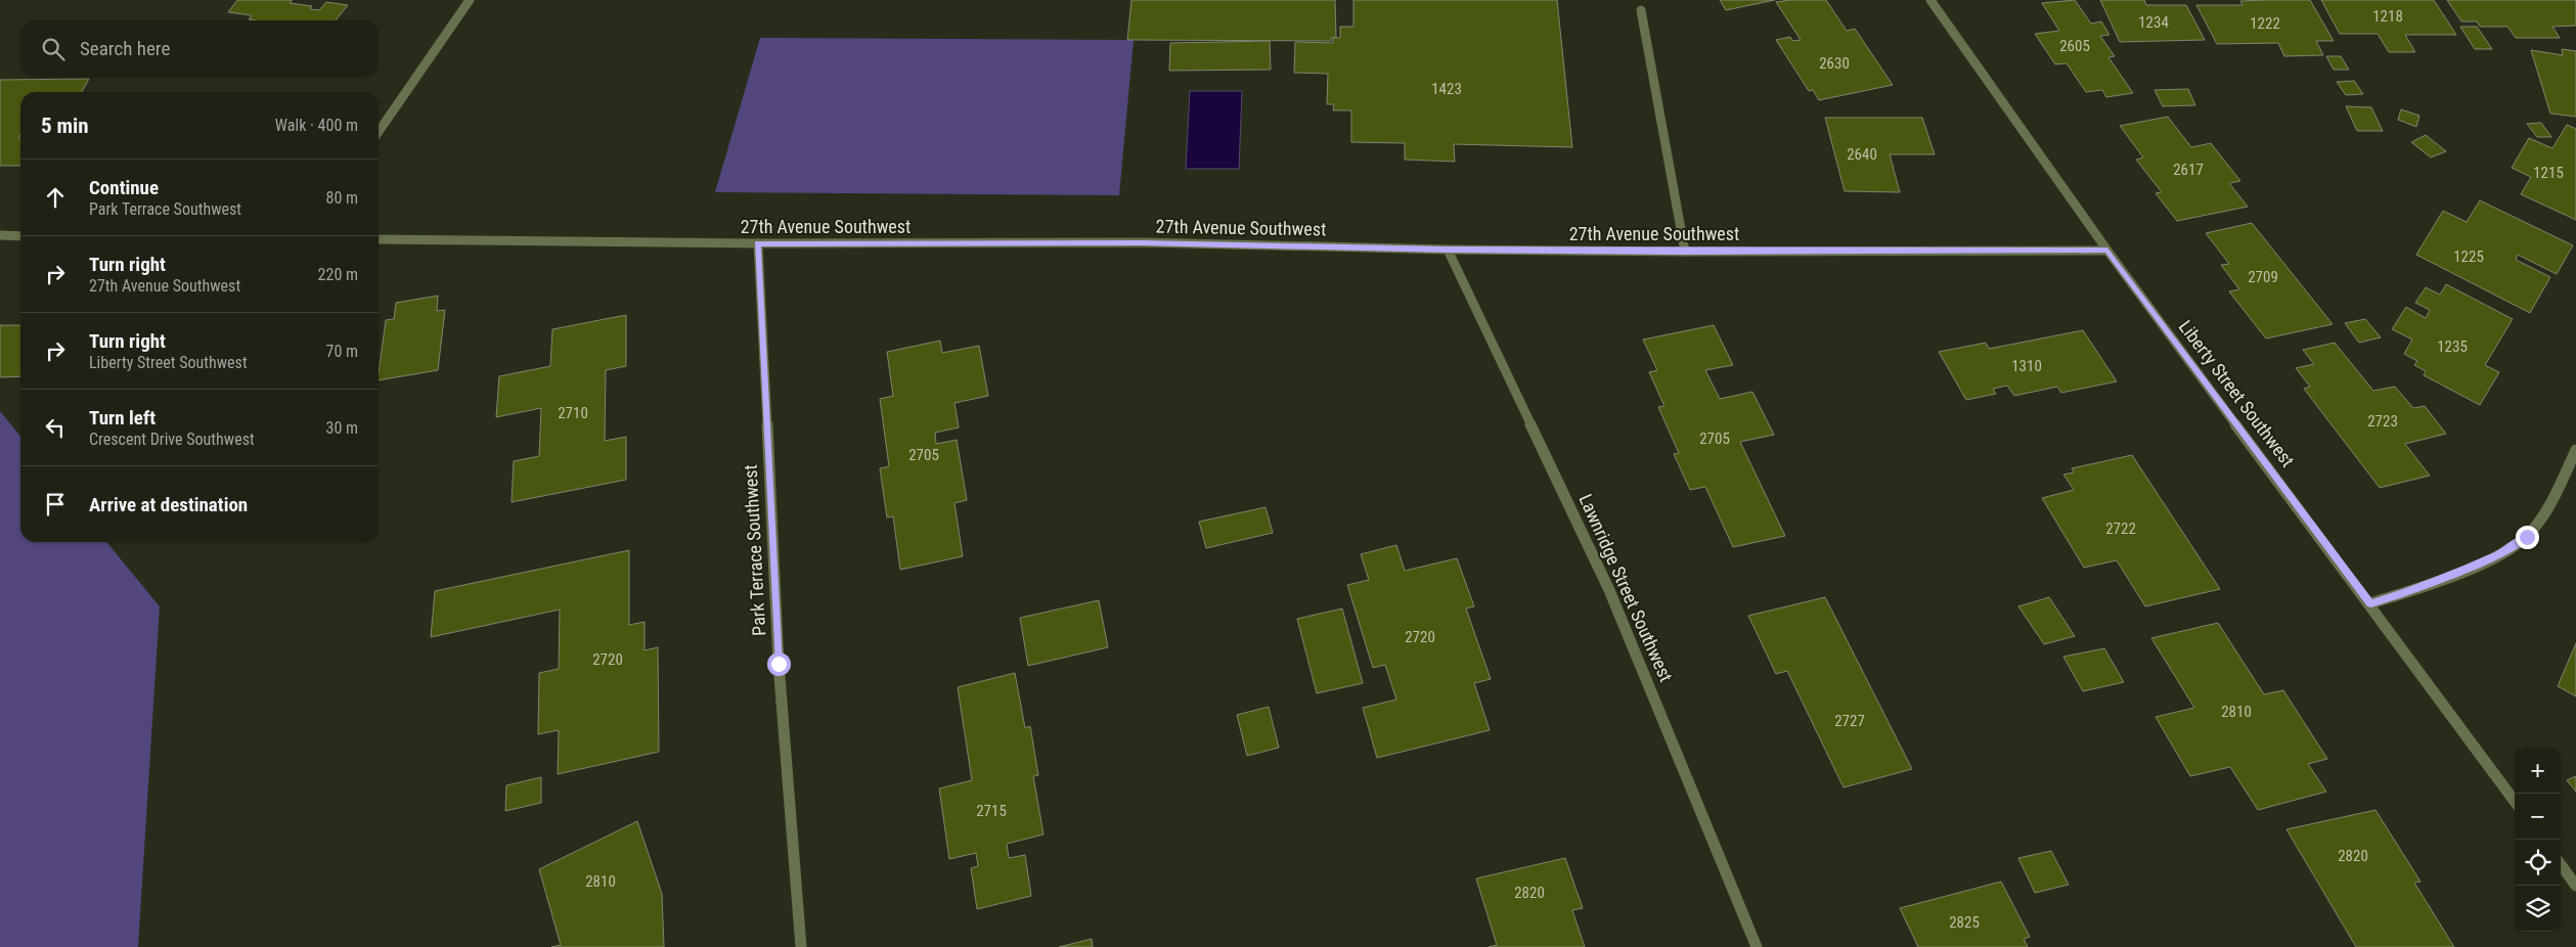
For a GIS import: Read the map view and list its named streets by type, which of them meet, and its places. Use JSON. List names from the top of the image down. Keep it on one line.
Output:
{"streets":{"street":["27th Avenue Southwest","Liberty Street Southwest","Park Terrace Southwest","Lawnridge Street Southwest"]},"crossings":[["27th Avenue Southwest","Liberty Street Southwest"],["27th Avenue Southwest","Park Terrace Southwest"],["27th Avenue Southwest","Lawnridge Street Southwest"]],"house_numbers":["1218","1234","1222","2605","2630","1423","2640","2617","1215","1225","2709","1235","1310","2710","2723","2705","2705","2722","2720","2720","2810","2727","2715","2820","2810","2820","2825"],"page":{"search":"Search here","heading":["5 min","Walk · 400 m"],"list":[["Continue","Park Terrace Southwest","80 m"],["Turn right","27th Avenue Southwest","220 m"],["Turn right","Liberty Street Southwest","70 m"],["Turn left","Crescent Drive Southwest","30 m"],"Arrive at destination"],"map_buttons":["+","−"]}}
